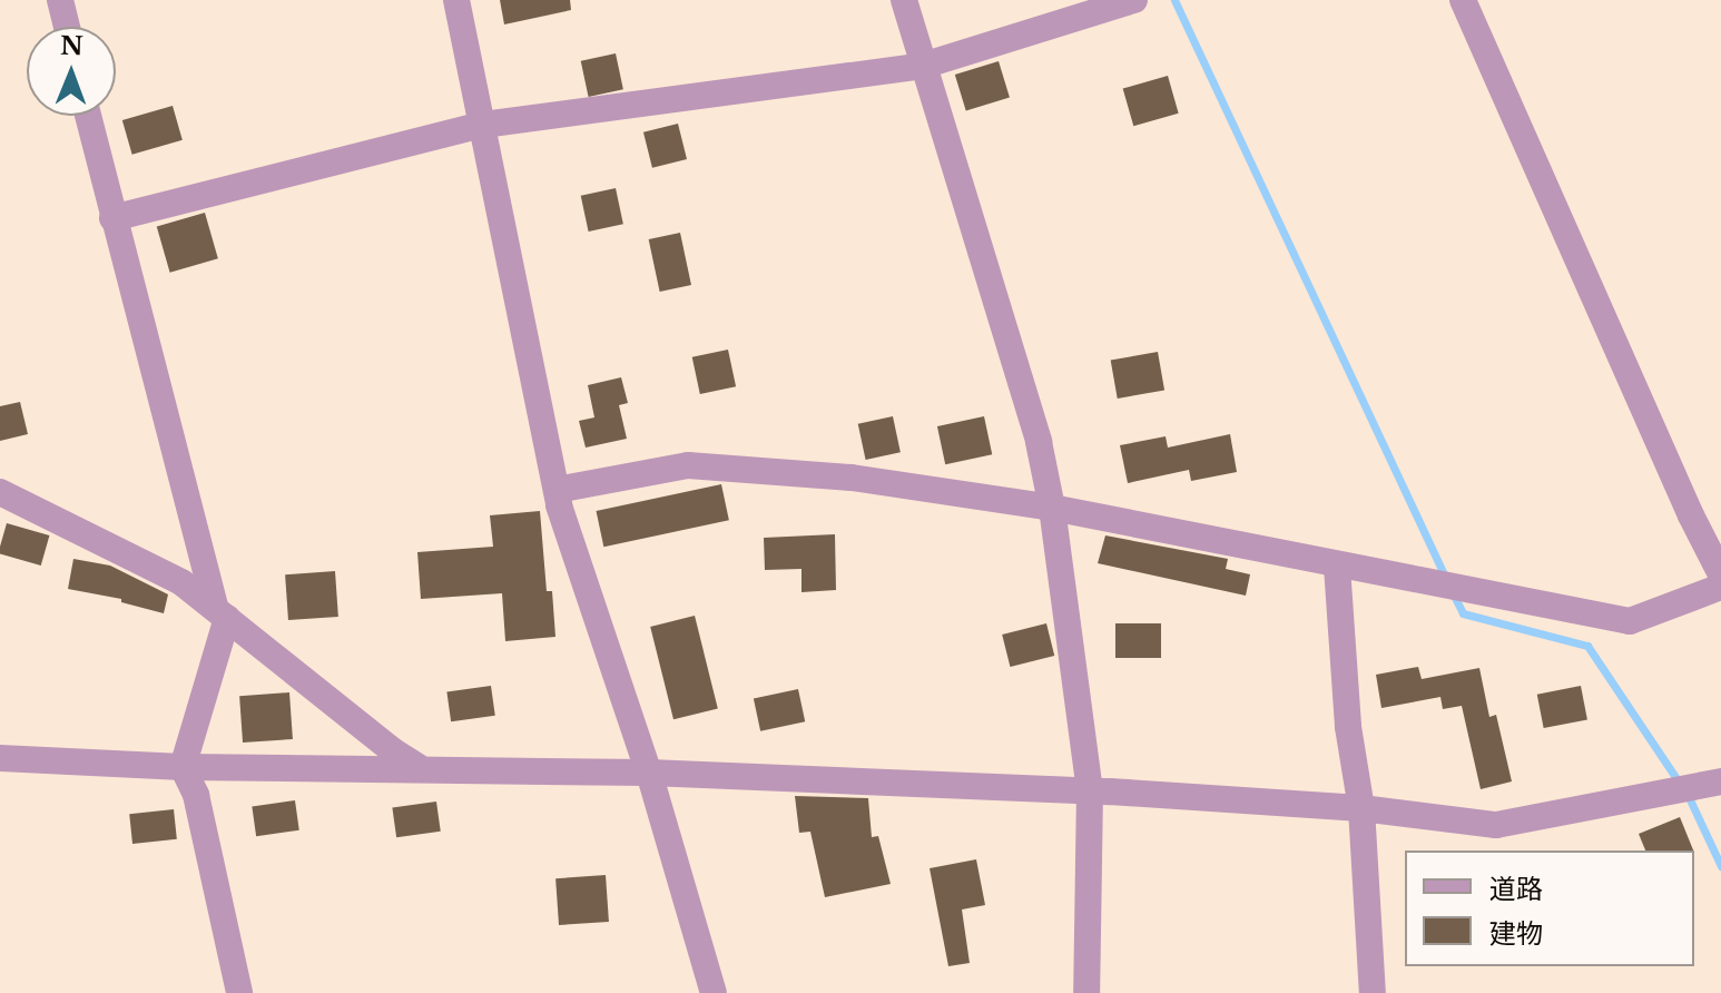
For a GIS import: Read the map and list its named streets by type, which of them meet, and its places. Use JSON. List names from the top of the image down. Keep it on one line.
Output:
{"legend":["道路","建物"],"north":"top"}
